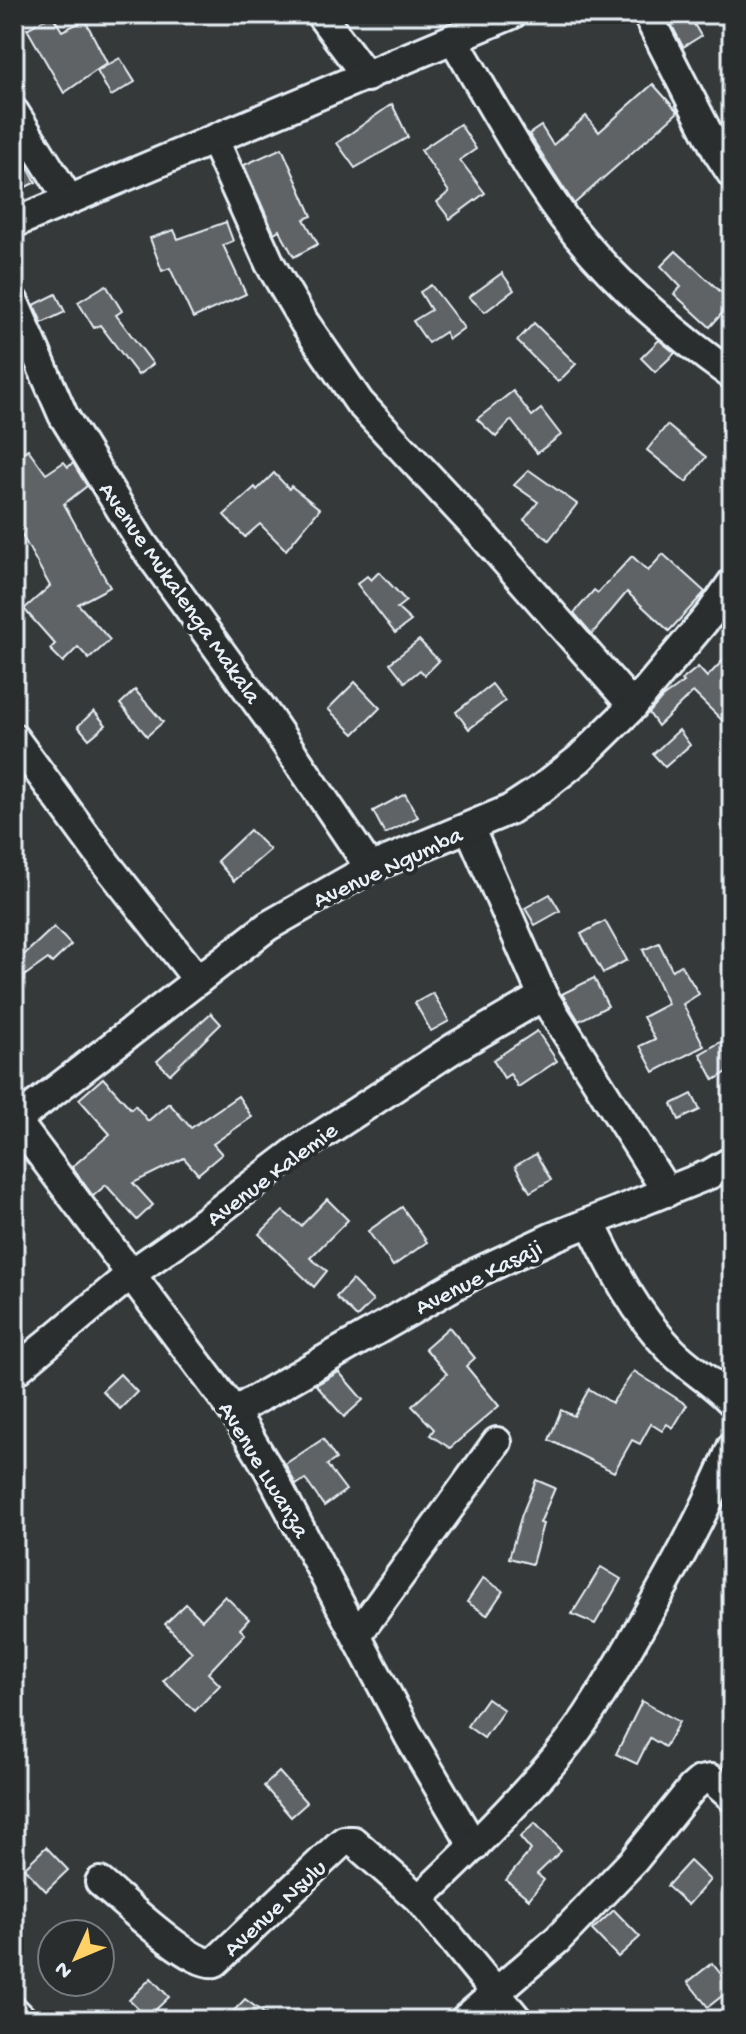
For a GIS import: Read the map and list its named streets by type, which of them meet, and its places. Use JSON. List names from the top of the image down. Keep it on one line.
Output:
{"streets":{"street":["Avenue Mukalenga Makala","Avenue Ngumba","Avenue Kalemie","Avenue Kasaji","Avenue Lwanza","Avenue Nsulu"]},"crossings":[["Avenue Mukalenga Makala","Avenue Ngumba"],["Avenue Ngumba","Avenue Lwanza"],["Avenue Kalemie","Avenue Lwanza"],["Avenue Kasaji","Avenue Lwanza"]],"north":"bottom left"}
